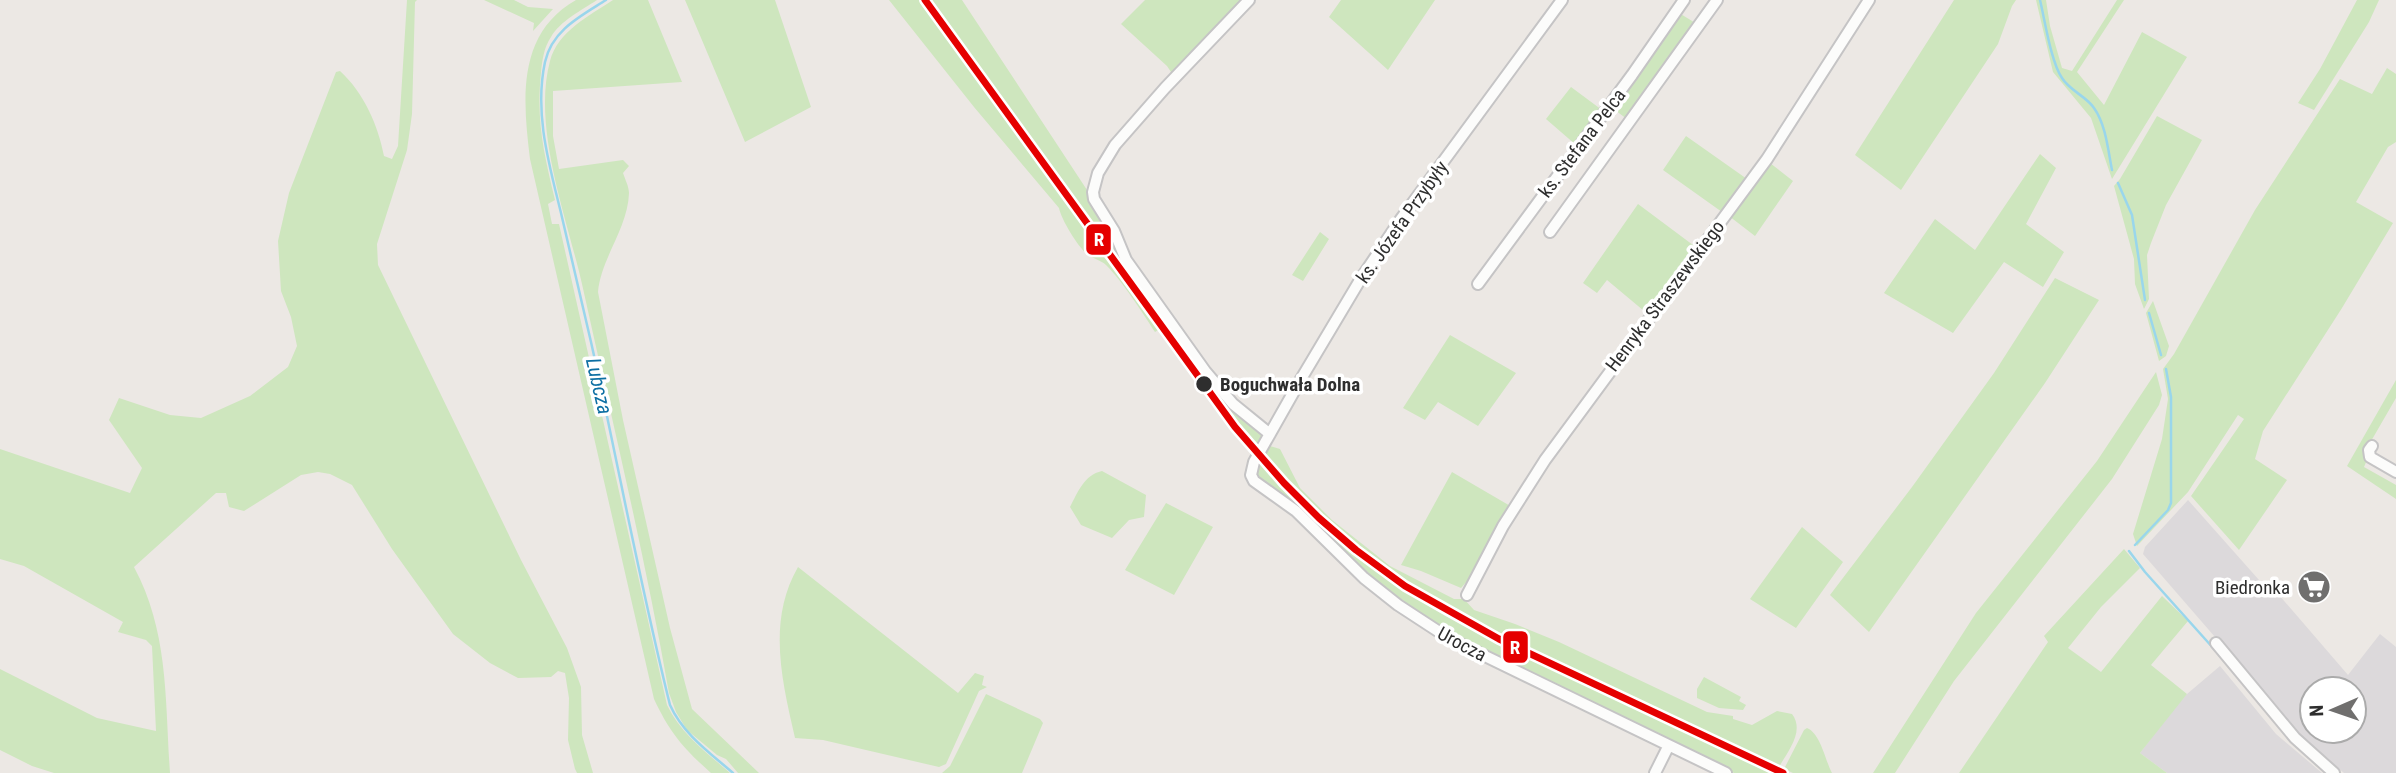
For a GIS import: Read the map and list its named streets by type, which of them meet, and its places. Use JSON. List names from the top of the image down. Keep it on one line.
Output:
{"streets":{"street":["ks. Stefana Pelca","ks. Józefa Przybyły","Henryka Straszewskiego","Urocza"]},"crossings":[["ks. Józefa Przybyły","Urocza"]],"water":["Lubcza"],"places":{"other":["Boguchwała Dolna"],"supermarket":["Biedronka"]},"lines":["transit line R"],"north":"left"}
